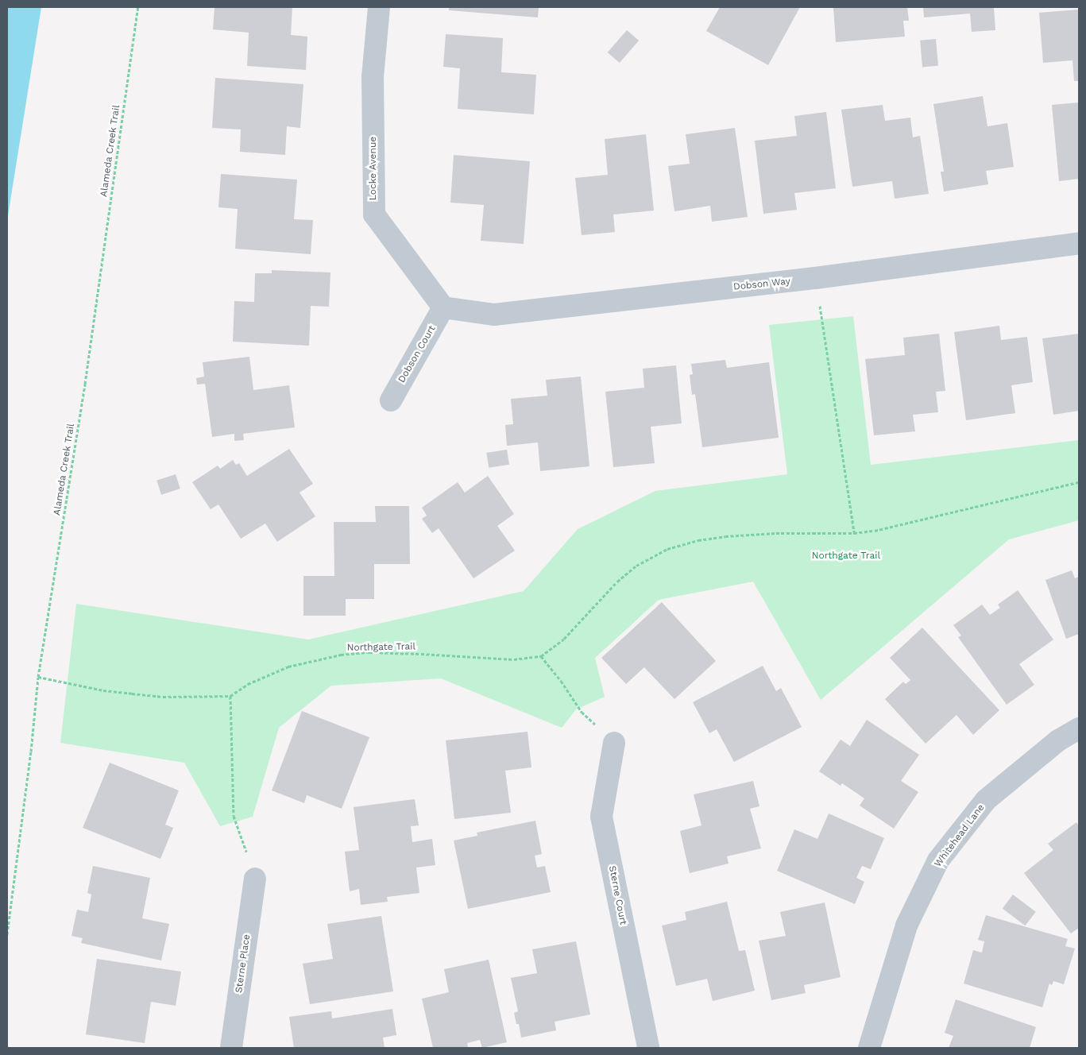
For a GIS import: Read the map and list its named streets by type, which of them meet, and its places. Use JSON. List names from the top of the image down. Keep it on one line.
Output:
{"streets":{"street":["Locke Avenue","Dobson Way","Dobson Court","Whitehead Lane","Sterne Court","Sterne Place"],"path":["Alameda Creek Trail","Northgate Trail"]},"crossings":[["Locke Avenue","Dobson Way"],["Locke Avenue","Dobson Court"],["Dobson Way","Dobson Court"]],"parks":["Northgate Trail"]}
